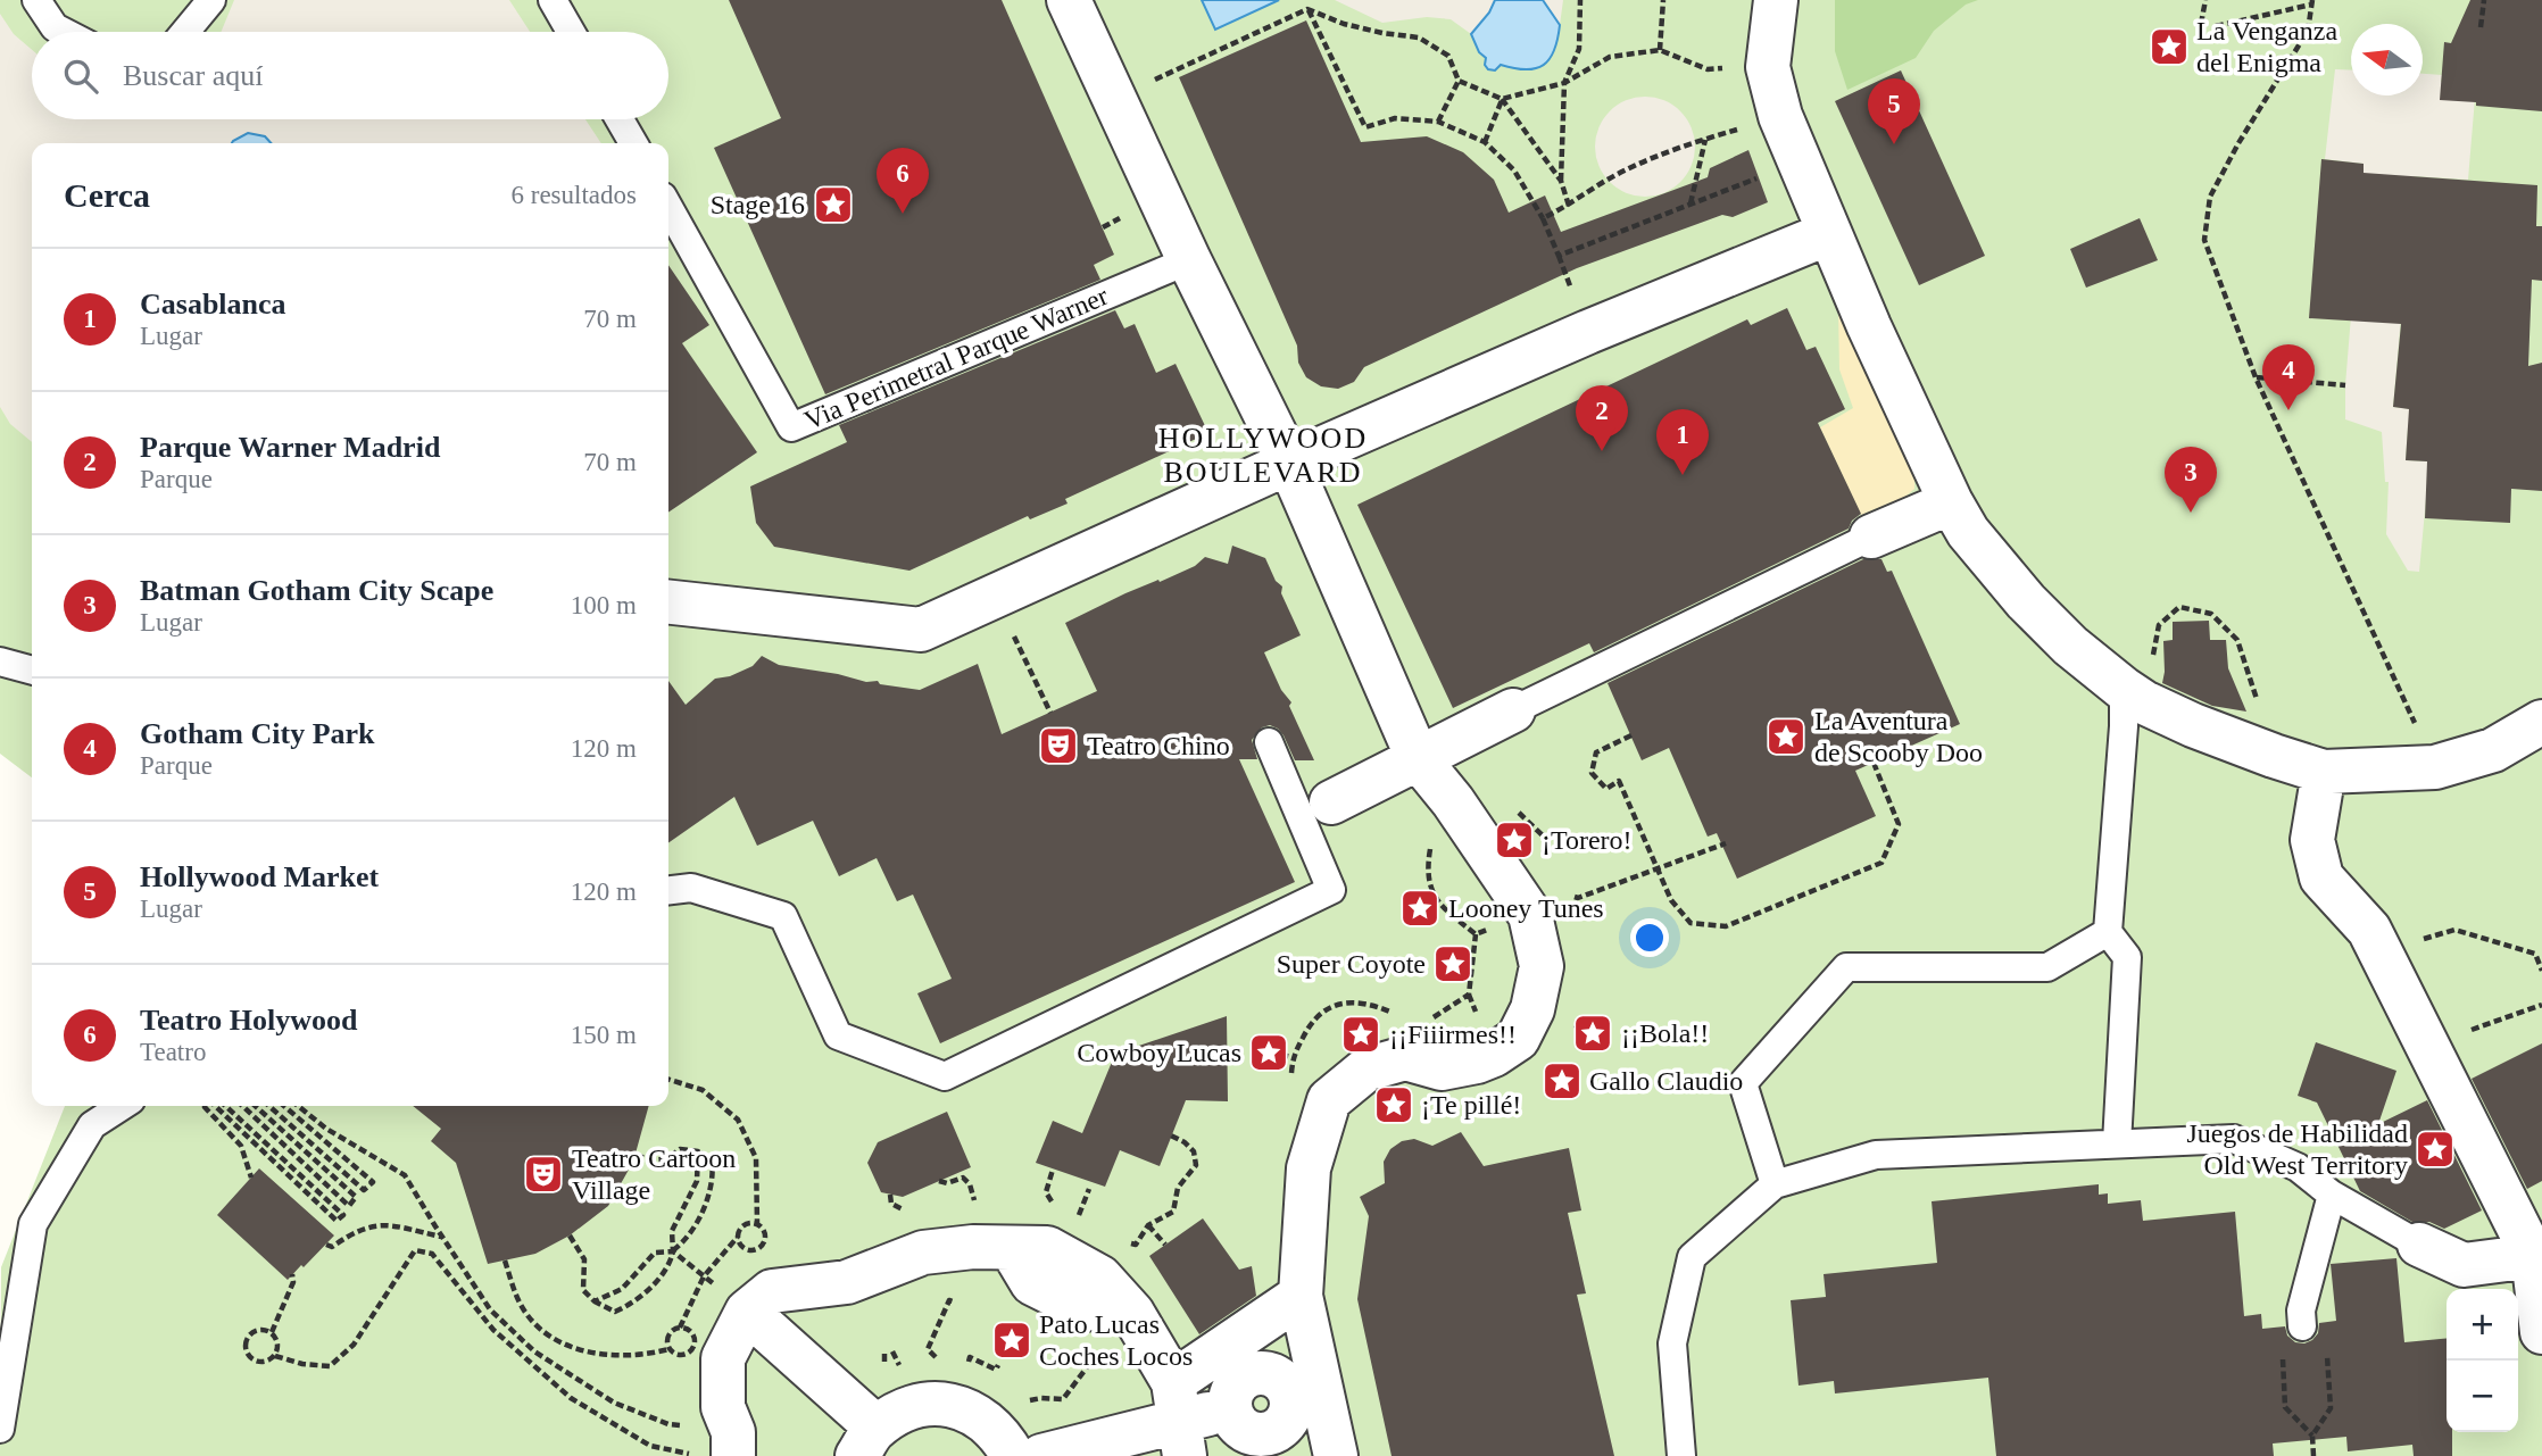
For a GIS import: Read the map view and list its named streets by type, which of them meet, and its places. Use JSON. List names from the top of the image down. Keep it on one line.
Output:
{"streets":{"lane":["Via Perimetral Parque Warner"]},"districts":["HOLLYWOOD BOULEVARD"],"places":{"place":["La Venganza del Enigma","Stage 16","La Aventura de Scooby Doo","¡Torero!","Looney Tunes","Super Coyote","¡¡Bola!!","¡¡Fiiirmes!!","Cowboy Lucas","Gallo Claudio","¡Te pillé!","Juegos de Habilidad Old West Territory","Pato Lucas Coches Locos"],"theatre":["Teatro Chino","Teatro Cartoon Village"]},"north":"left","page":{"search":"Buscar aquí","pins":["5","6","4","2","1","3"],"heading":["Cerca","6 resultados"],"list":[{"mark":"1","name":"Casablanca","note":"Lugar","value":"70 m"},{"mark":"2","name":"Parque Warner Madrid","note":"Parque","value":"70 m"},{"mark":"3","name":"Batman Gotham City Scape","note":"Lugar","value":"100 m"},{"mark":"4","name":"Gotham City Park","note":"Parque","value":"120 m"},{"mark":"5","name":"Hollywood Market","note":"Lugar","value":"120 m"},{"mark":"6","name":"Teatro Holywood","note":"Teatro","value":"150 m"}],"map_buttons":["+","−"]}}
